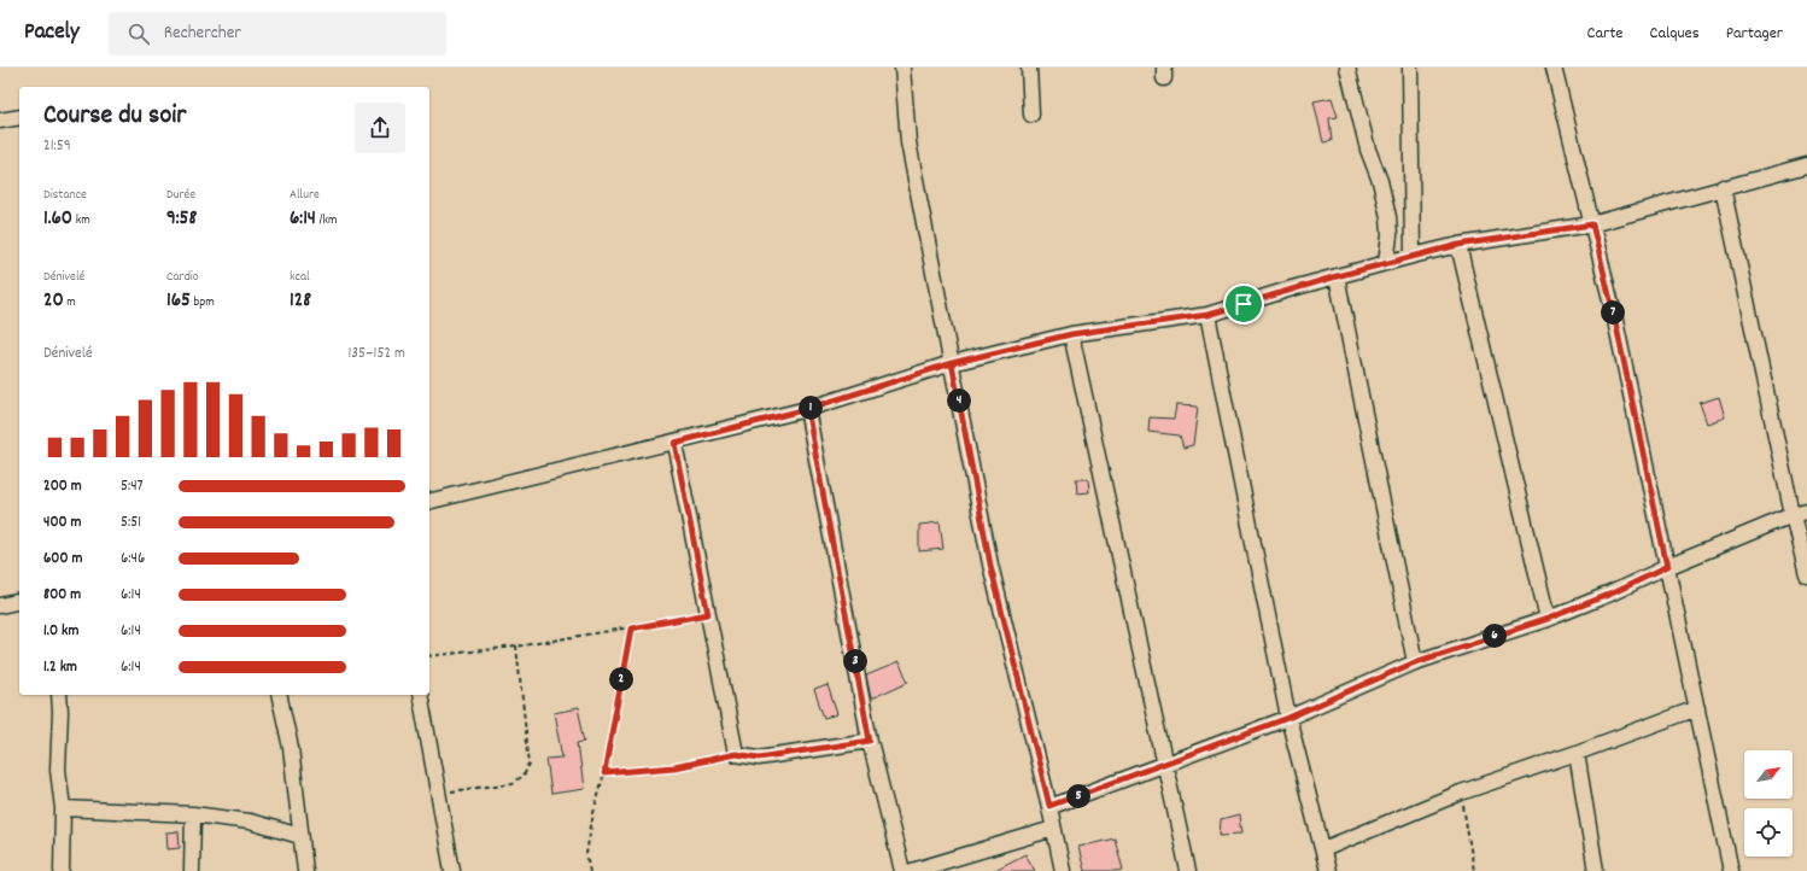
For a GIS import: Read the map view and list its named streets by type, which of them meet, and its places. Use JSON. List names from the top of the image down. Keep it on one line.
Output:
{"north":"top right","page":{"header":"Pacely","search":"Rechercher","nav":["Carte","Calques","Partager"],"heading":["Course du soir","21:59"],"stats":[["Distance","1.60 km"],["Durée","9:58"],["Allure","6:14 /km"],["Dénivelé","20 m"],["Cardio","165 bpm"],["kcal","128"]],"pins":["7","4","1","6","3","2","5"],"chart":["Dénivelé","135–152 m"],"list":[{"name":"200 m","note":"5:47"},{"name":"400 m","note":"5:51"},{"name":"600 m","note":"6:46"},{"name":"800 m","note":"6:14"},{"name":"1.0 km","note":"6:14"},{"name":"1.2 km","note":"6:14"}]}}
